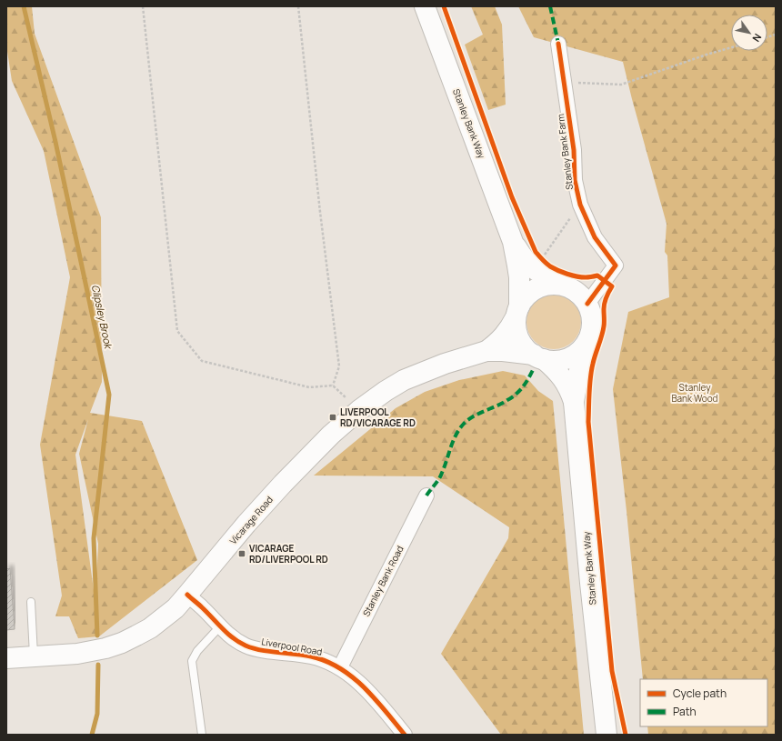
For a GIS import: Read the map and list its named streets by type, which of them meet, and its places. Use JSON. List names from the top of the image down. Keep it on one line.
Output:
{"streets":{"main road":["Stanley Bank Way","Vicarage Road"],"street":["Stanley Bank Farm","Stanley Bank Road","Liverpool Road"]},"crossings":[["Stanley Bank Way","Stanley Bank Farm"],["Stanley Bank Way","Vicarage Road"],["Stanley Bank Farm","Vicarage Road"],["Vicarage Road","Liverpool Road"],["Stanley Bank Road","Liverpool Road"]],"water":["Clipsley Brook"],"parks":["Stanley Bank Wood"],"places":{"transit":["LIVERPOOL RD/VICARAGE RD","VICARAGE RD/LIVERPOOL RD"]},"legend":["Cycle path","Path"],"north":"bottom right"}
